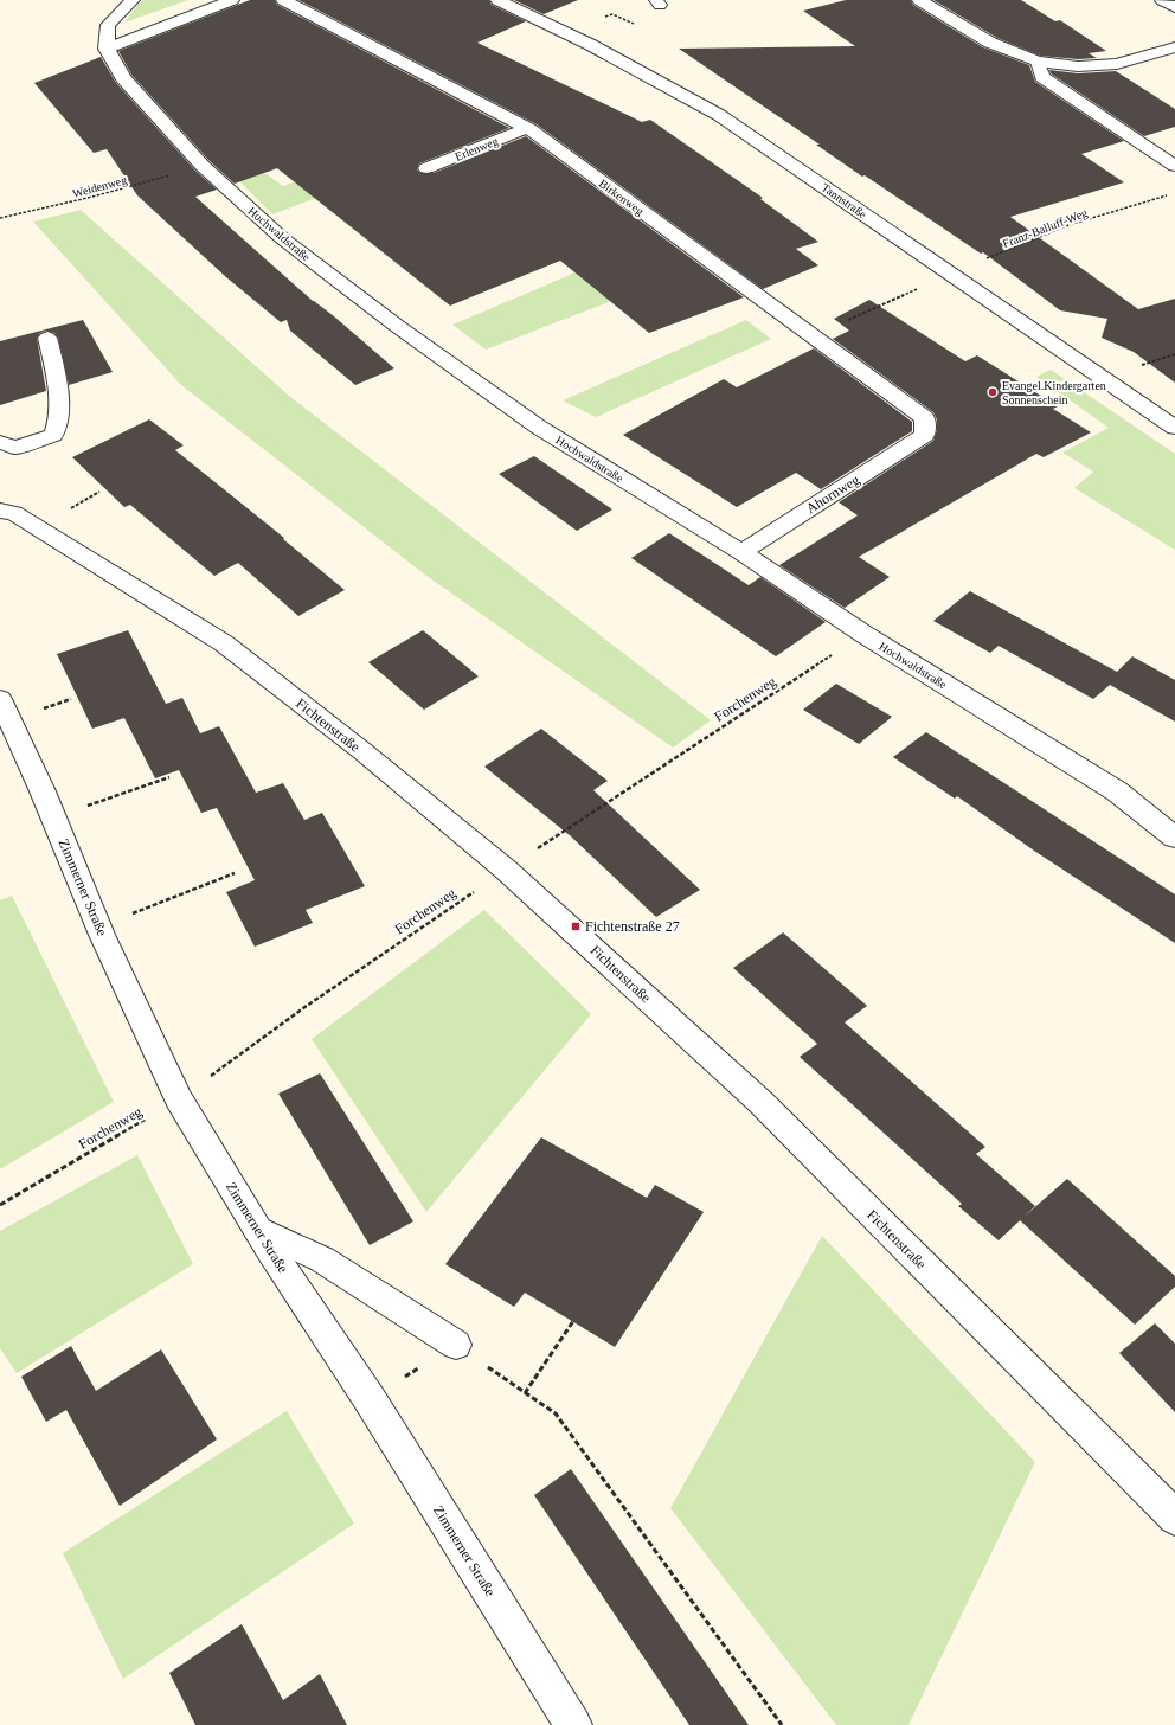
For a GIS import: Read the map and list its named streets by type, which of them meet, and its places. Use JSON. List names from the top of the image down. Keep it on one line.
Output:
{"streets":{"street":["Erlenweg","Birkenweg","Tannstraße","Hochwaldstraße","Ahornweg","Fichtenstraße","Zimmerner Straße"],"path":["Weidenweg","Franz-Balluff-Weg","Forchenweg"]},"crossings":[["Erlenweg","Birkenweg"],["Weidenweg","Hochwaldstraße"],["Birkenweg","Ahornweg"],["Tannstraße","Franz-Balluff-Weg"],["Hochwaldstraße","Ahornweg"],["Hochwaldstraße","Forchenweg"],["Forchenweg","Fichtenstraße"],["Forchenweg","Zimmerner Straße"]],"places":{"other":["Evangel.Kindergarten Sonnenschein"],"transit":["Fichtenstraße 27"]}}
